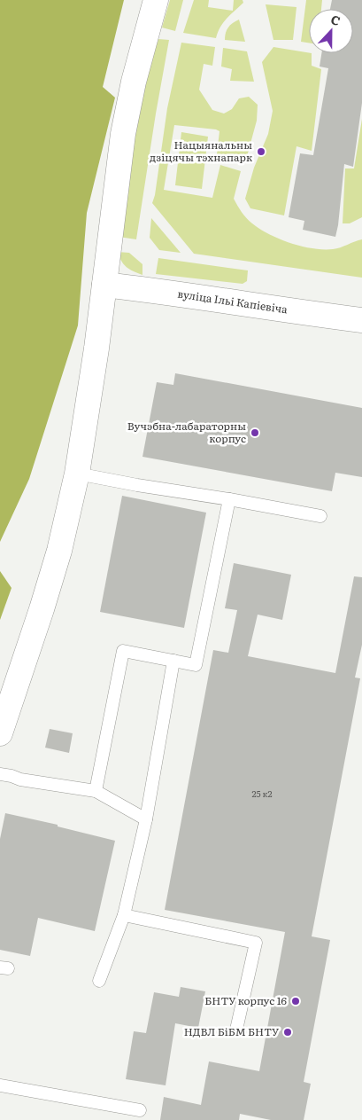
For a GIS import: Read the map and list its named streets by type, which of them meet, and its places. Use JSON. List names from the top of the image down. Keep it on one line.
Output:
{"streets":{"street":["вуліца Ільі Капіевіча"]},"places":["Нацыянальны дзіцячы тэхнапарк","Вучэбна-лабараторны корпус","БНТУ корпус 16","НДВЛ БіБМ БНТУ"],"house_numbers":["25 к2"],"north":"top"}
